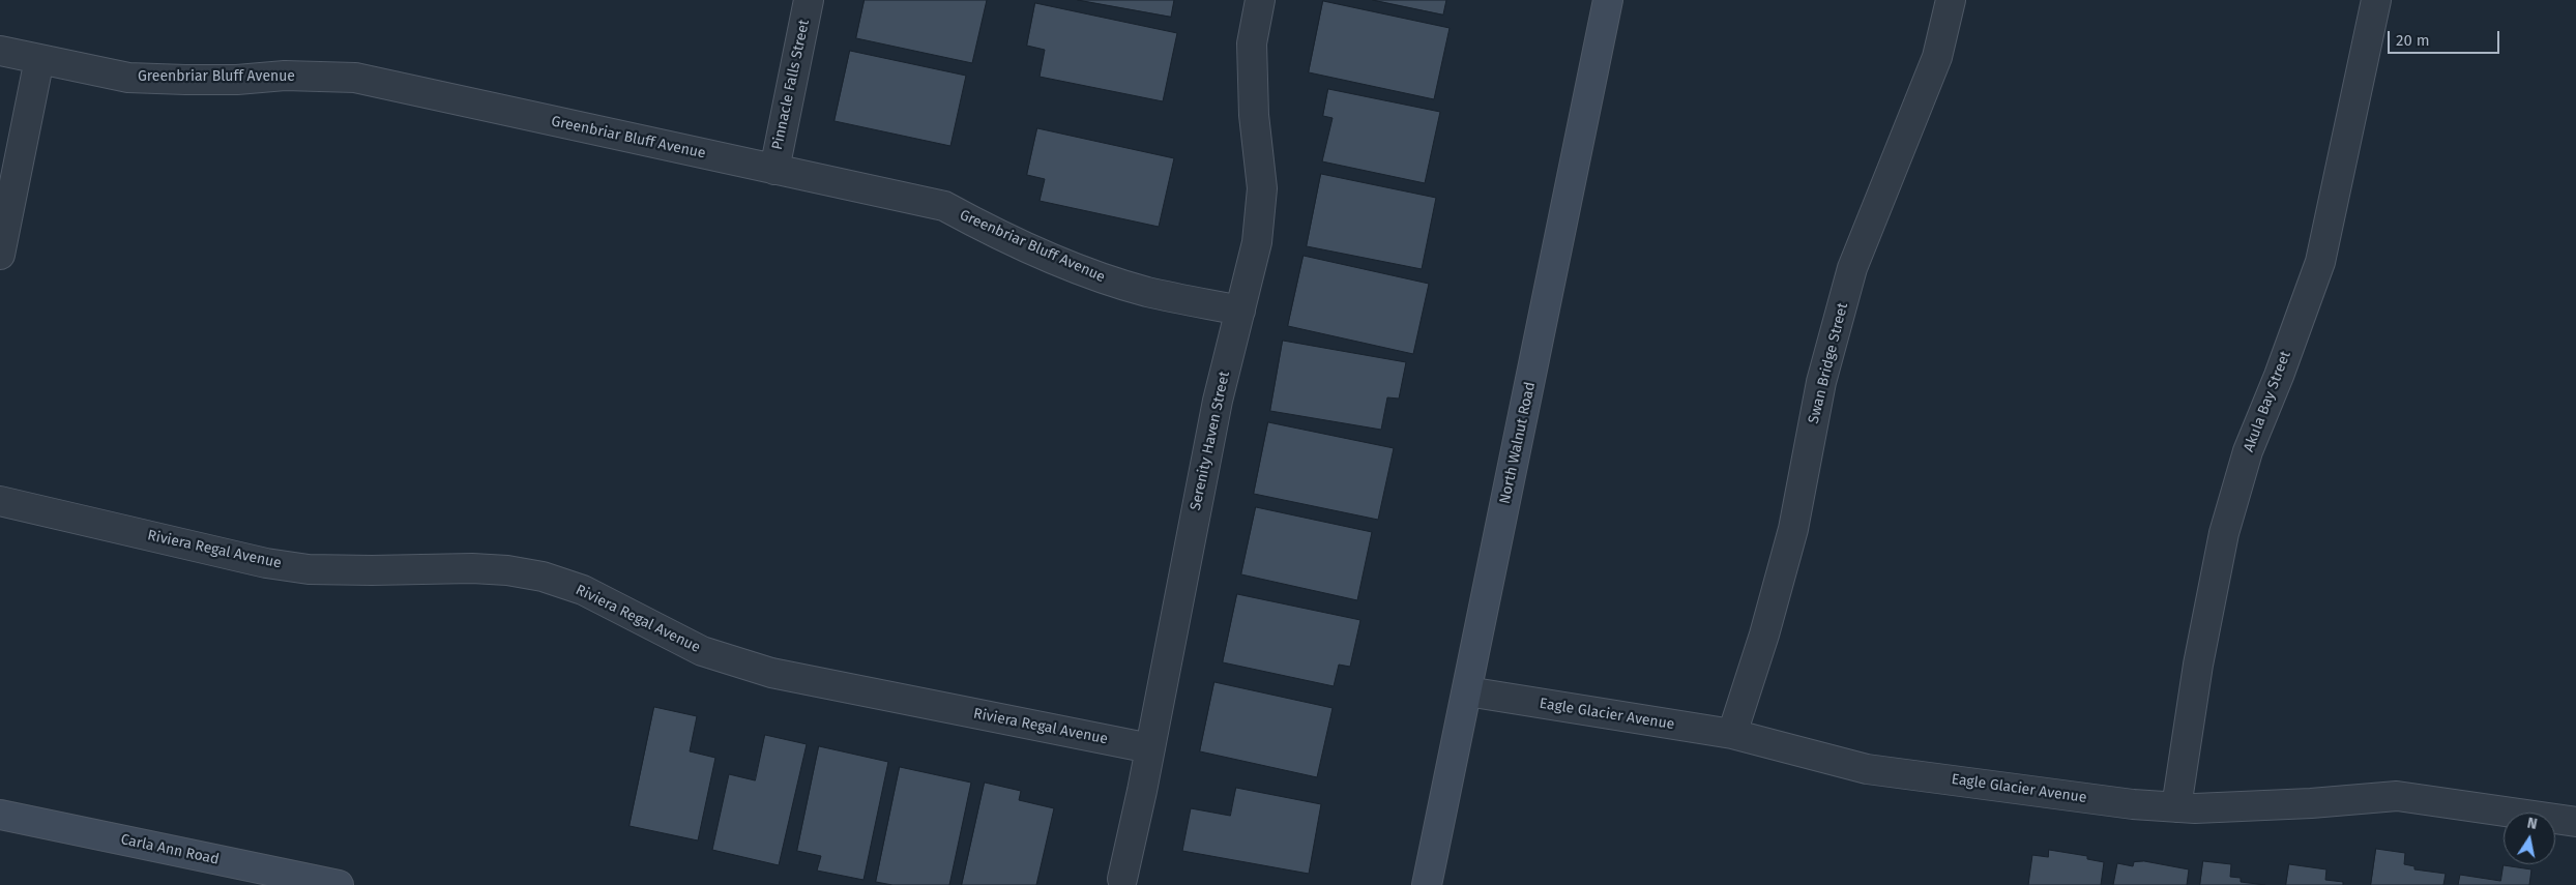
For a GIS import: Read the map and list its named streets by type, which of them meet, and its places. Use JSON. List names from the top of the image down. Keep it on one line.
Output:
{"streets":{"street":["Greenbriar Bluff Avenue","Pinnacle Falls Street","Swan Bridge Street","Akula Bay Street","Serenity Haven Street","North Walnut Road","Riviera Regal Avenue","Eagle Glacier Avenue","Carla Ann Road"]},"crossings":[["Greenbriar Bluff Avenue","Pinnacle Falls Street"],["Greenbriar Bluff Avenue","Serenity Haven Street"],["Swan Bridge Street","Eagle Glacier Avenue"],["Akula Bay Street","Eagle Glacier Avenue"],["Serenity Haven Street","Riviera Regal Avenue"],["North Walnut Road","Eagle Glacier Avenue"]],"scale_bar":"20 m","north":"top"}
